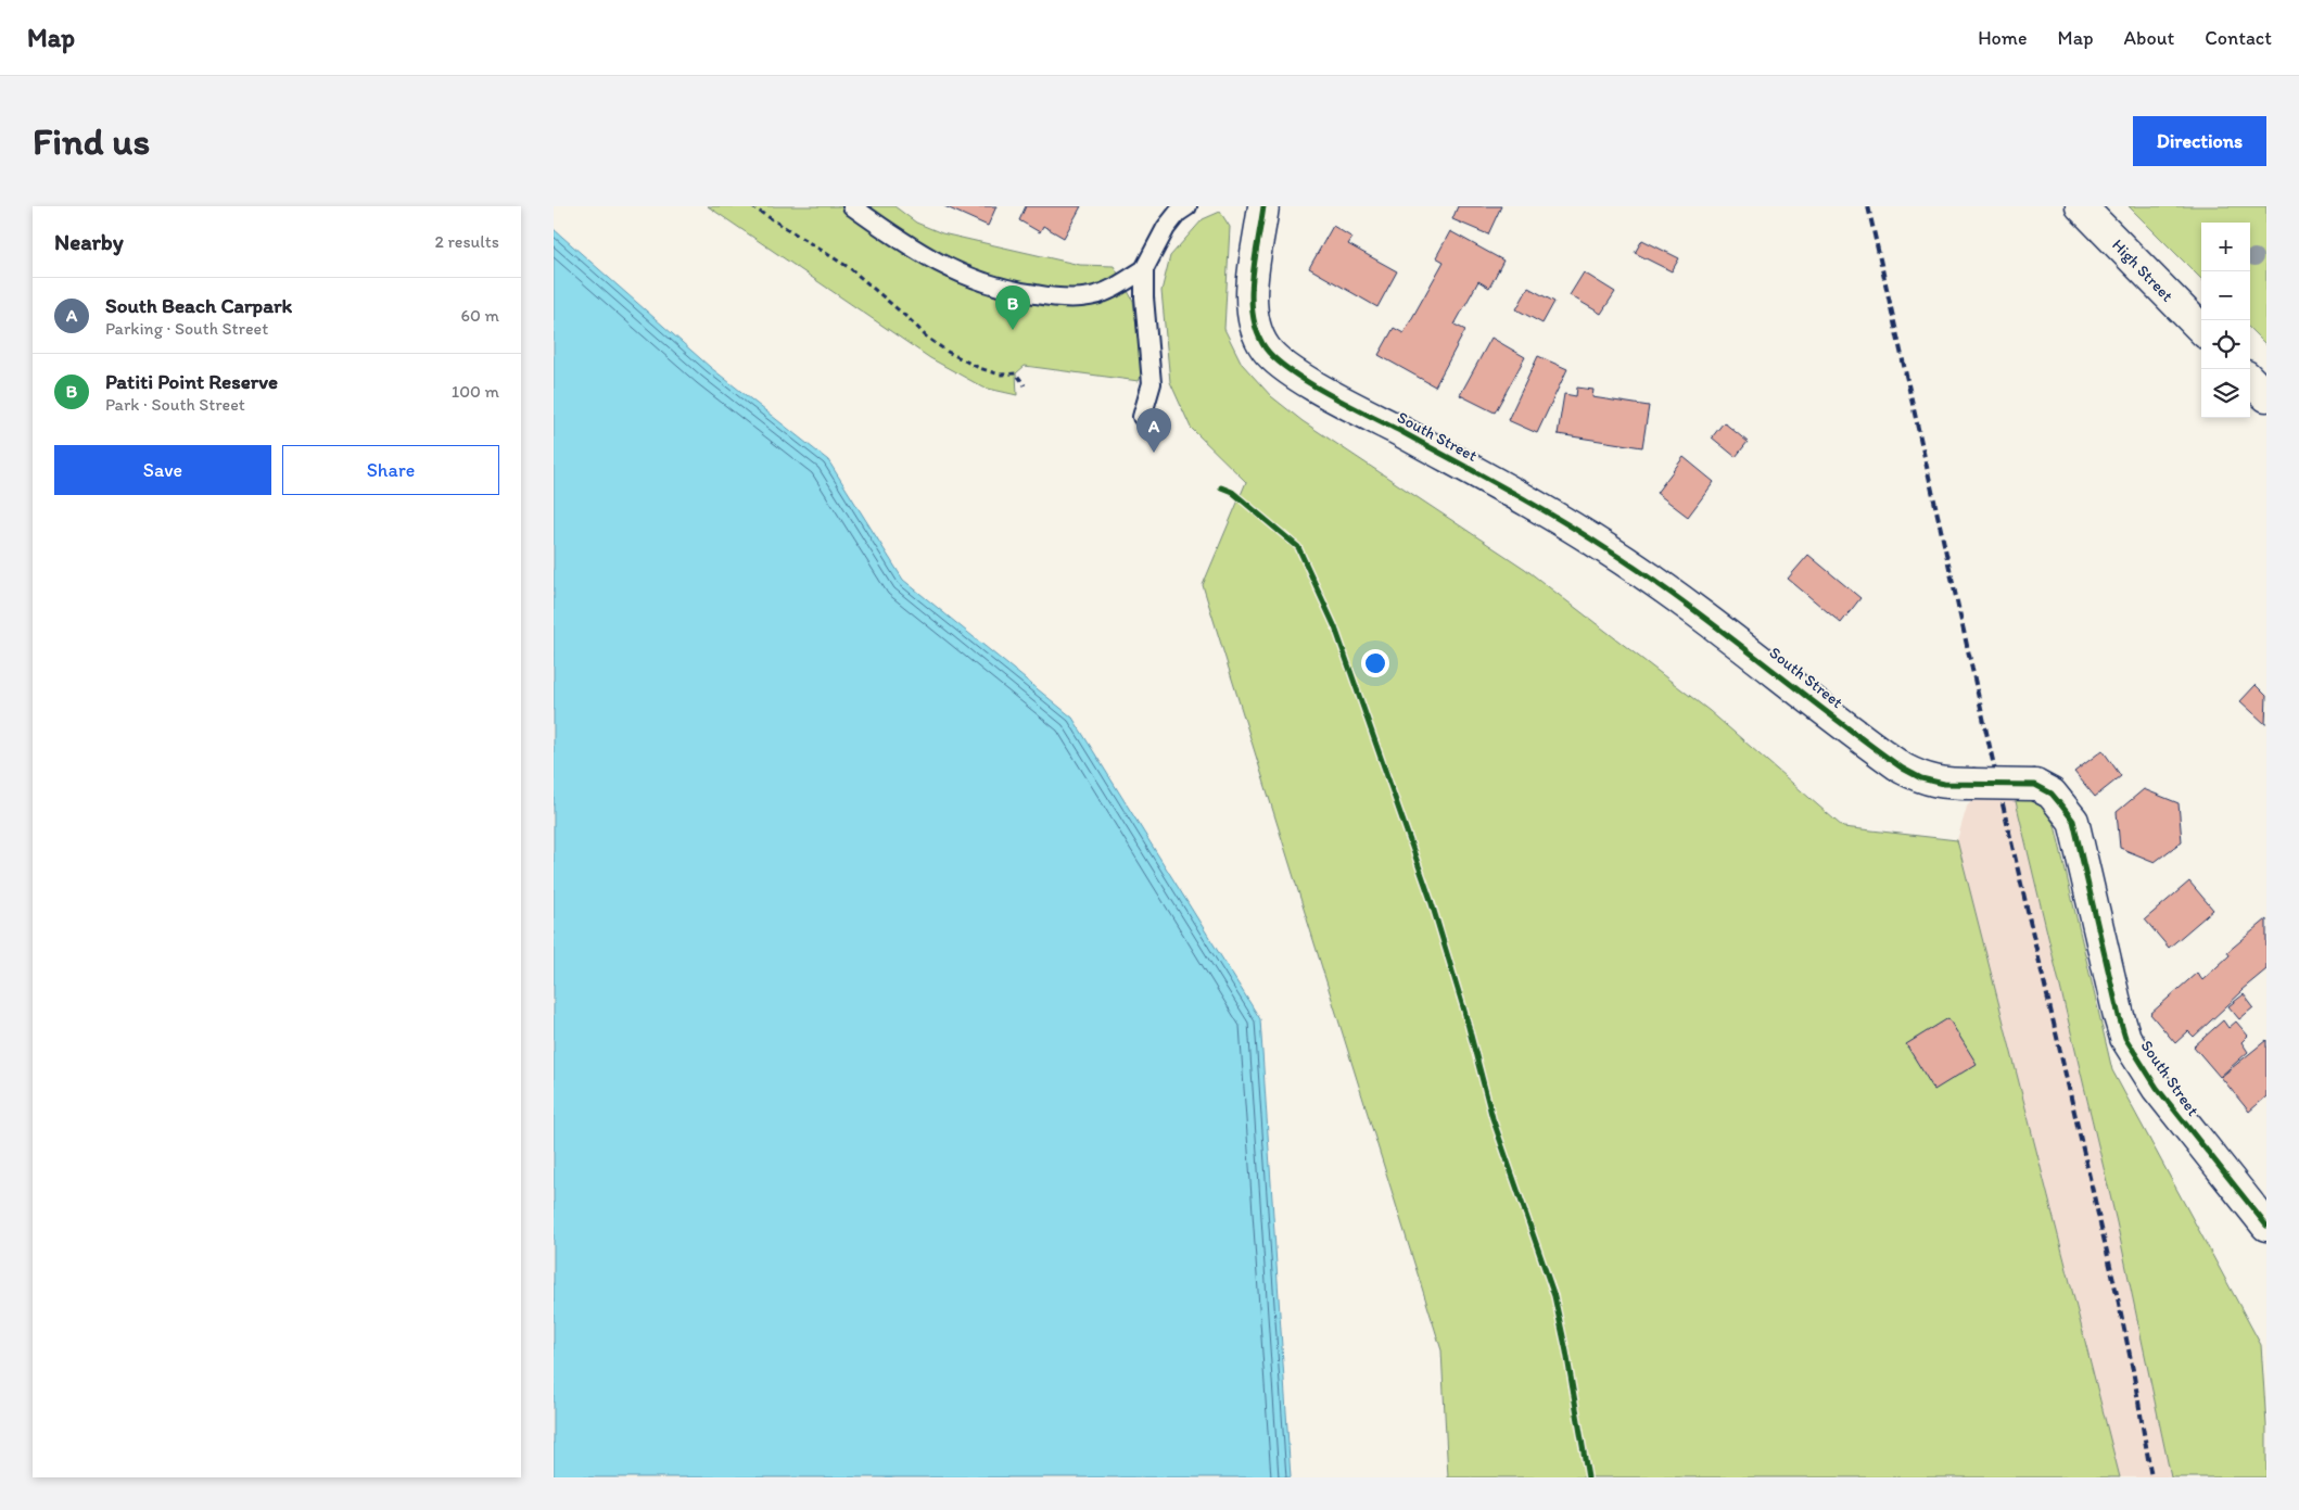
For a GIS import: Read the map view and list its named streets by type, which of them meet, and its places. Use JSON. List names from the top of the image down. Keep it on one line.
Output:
{"streets":{"street":["High Street","South Street"]},"page":{"header":"Map","nav":["Home","Map","About","Contact"],"buttons":["Directions",["Save","Share"]],"title":"Find us","heading":["Nearby","2 results"],"map_buttons":["+","−"],"list":[{"mark":"A","name":"South Beach Carpark","note":"Parking · South Street","value":"60 m"},{"mark":"B","name":"Patiti Point Reserve","note":"Park · South Street","value":"100 m"}],"pins":["B","A"]}}
